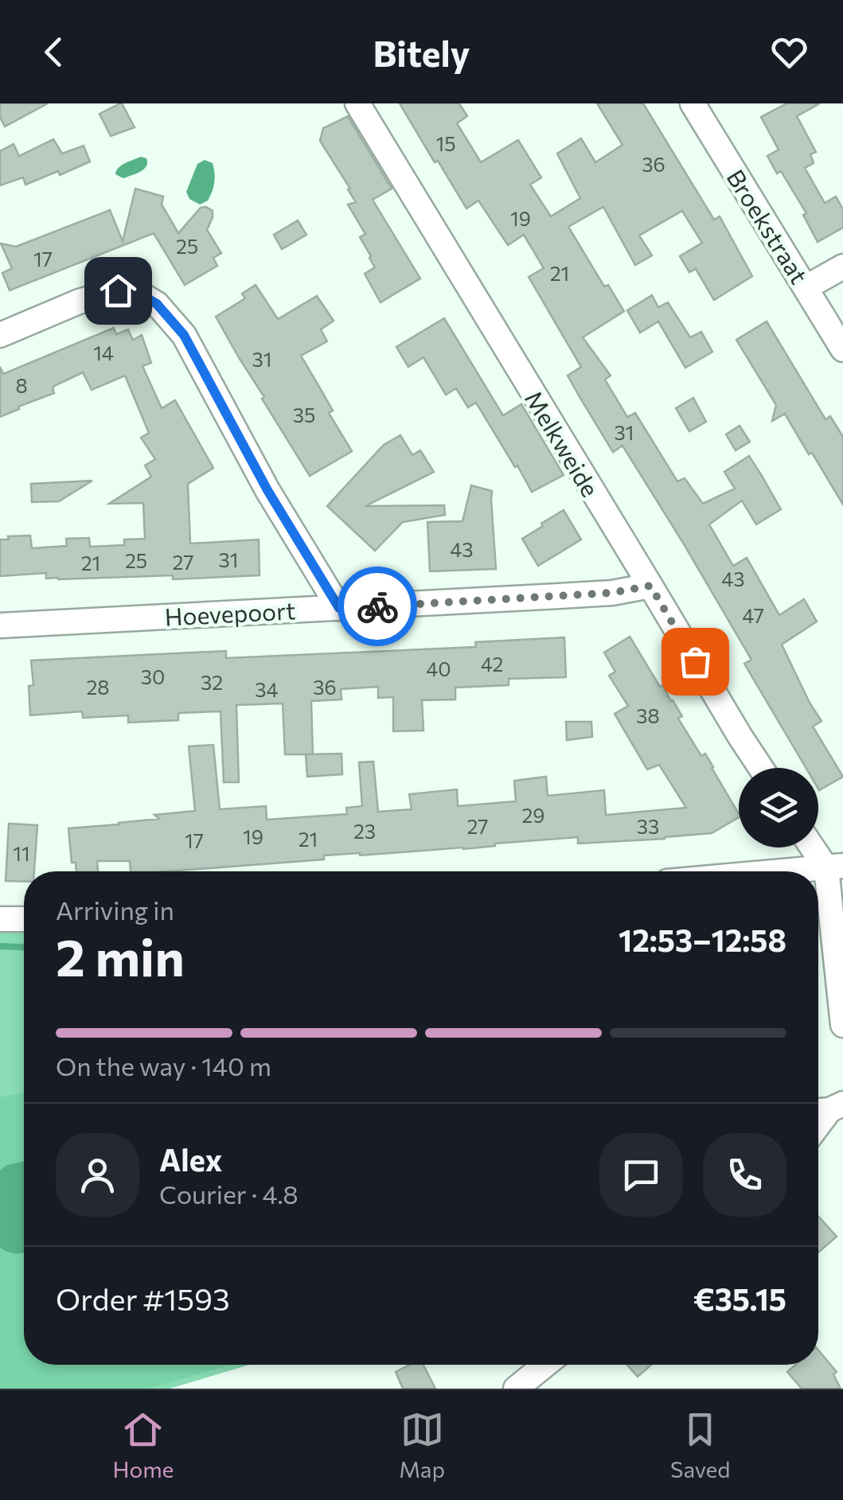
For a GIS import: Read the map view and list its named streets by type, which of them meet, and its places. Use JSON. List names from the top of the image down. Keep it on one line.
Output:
{"streets":{"street":["Broekstraat","Melkweide","Hoevepoort"]},"crossings":[["Melkweide","Hoevepoort"]],"house_numbers":["15","36","19","25","17","21","14","31","8","35","31","43","31","25","27","21","43","47","42","40","30","32","28","36","34","38","29","27","33","23","19","21","17","11"],"page":{"header":"Bitely","heading":["2 min","Arriving in","12:53–12:58"],"panel":["Alex","Courier · 4.8","Order #1593","€35.15"],"bar":"On the way · 140 m","tabs":["Home","Map","Saved"]}}
